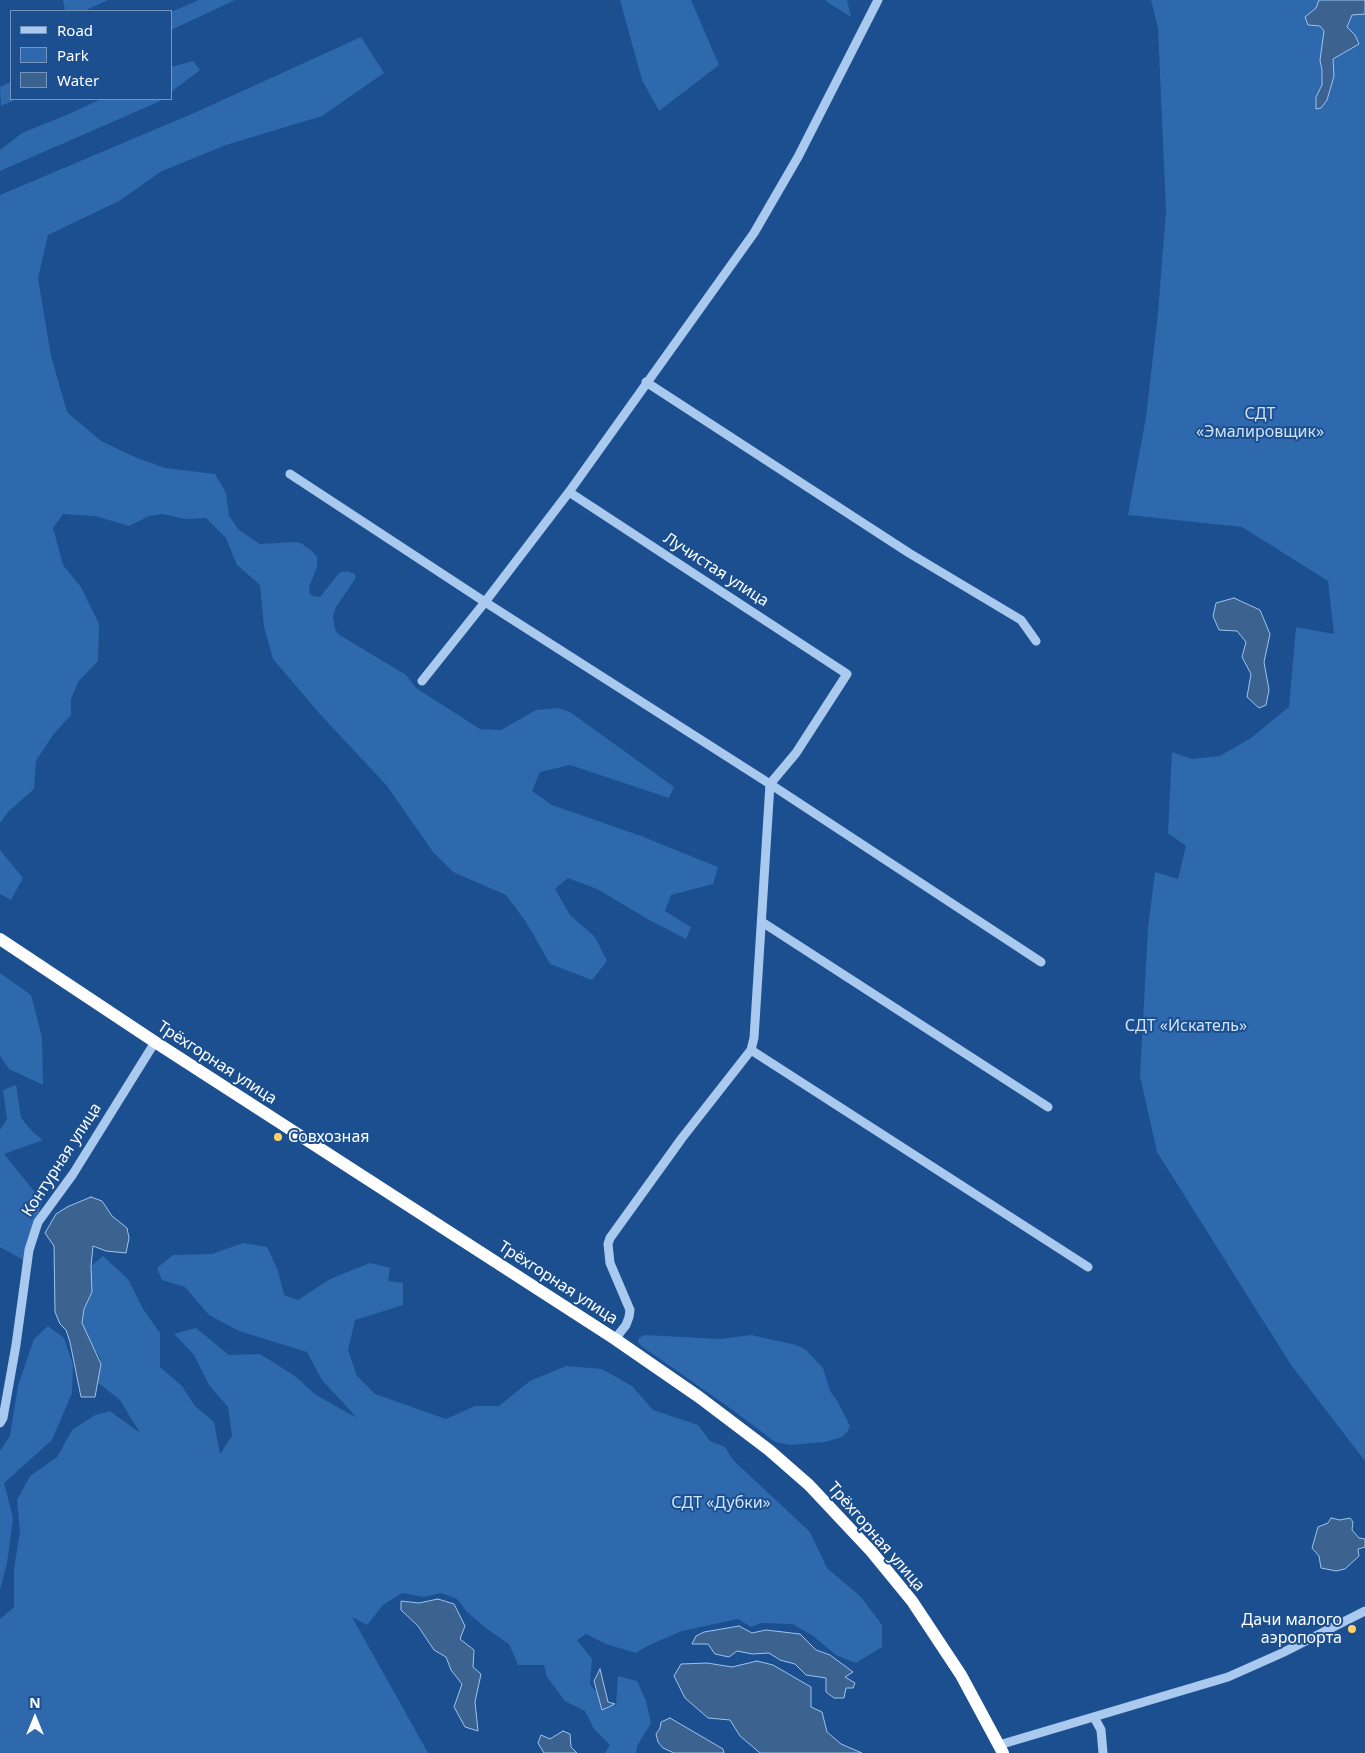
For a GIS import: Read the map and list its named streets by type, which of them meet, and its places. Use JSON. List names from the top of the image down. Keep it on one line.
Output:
{"streets":{"highway":["Трёхгорная улица"],"street":["Лучистая улица","Контурная улица"]},"crossings":[["Трёхгорная улица","Контурная улица"]],"parks":["СДТ «Эмалировщик»","СДТ «Искатель»","СДТ «Дубки»"],"places":["Совхозная","Дачи малого аэропорта"],"legend":["Road","Park","Water"],"north":"top"}
